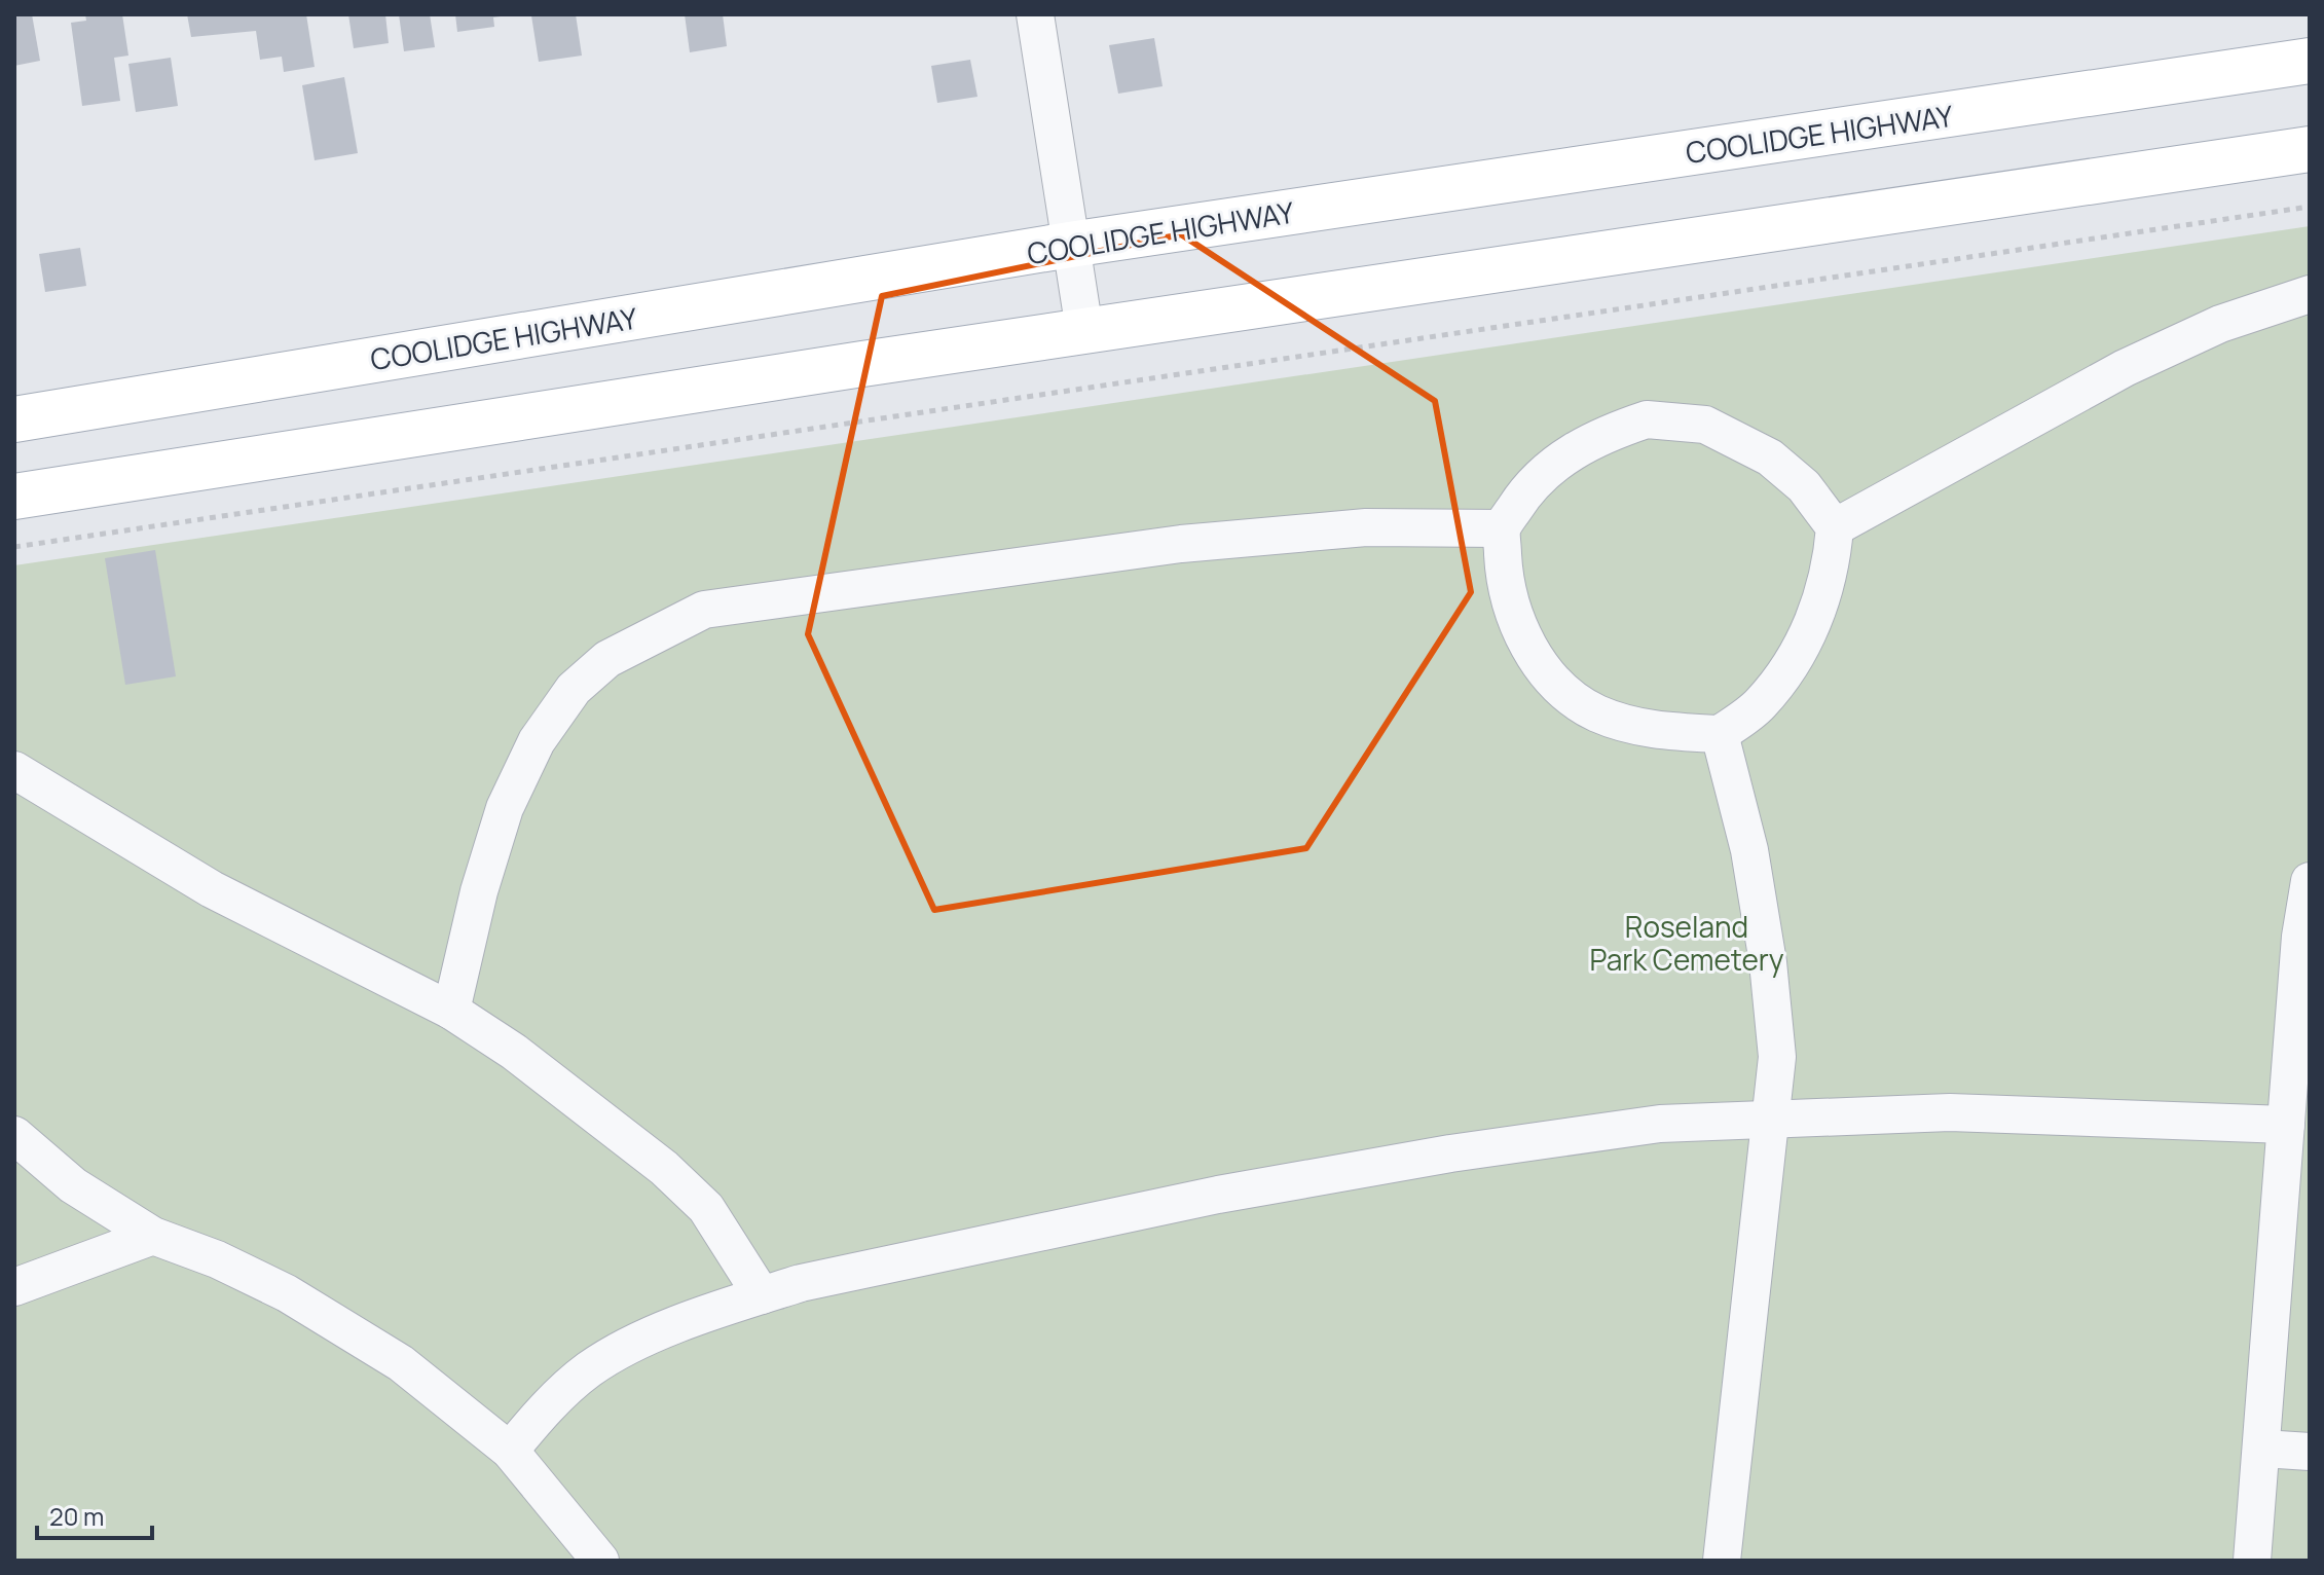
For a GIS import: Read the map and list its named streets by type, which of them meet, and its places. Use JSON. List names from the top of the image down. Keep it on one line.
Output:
{"streets":{"main road":["COOLIDGE HIGHWAY"]},"parks":["Roseland Park Cemetery"],"scale_bar":"20 m"}
